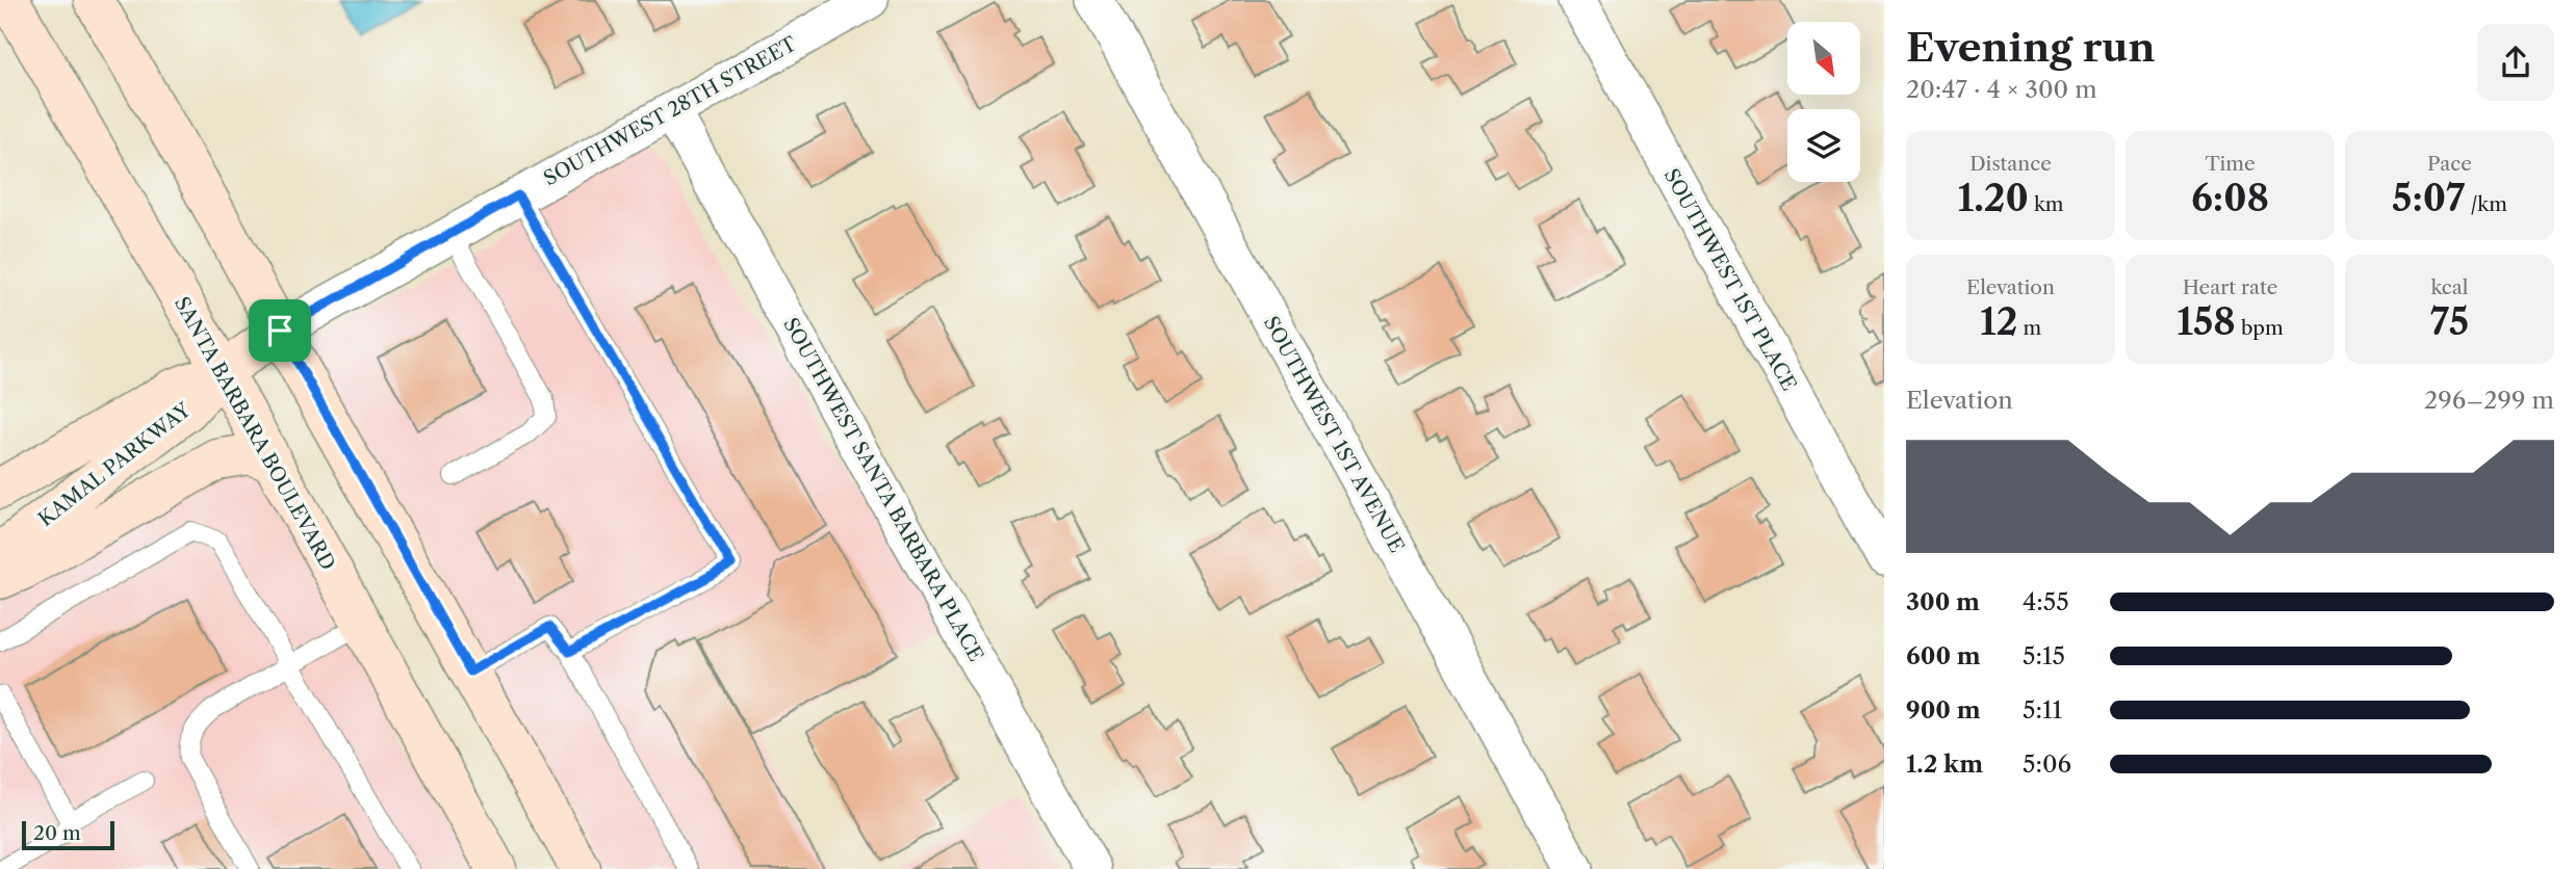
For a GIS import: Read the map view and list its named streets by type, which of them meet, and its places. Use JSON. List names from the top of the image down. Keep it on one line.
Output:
{"streets":{"main road":["SANTA BARBARA BOULEVARD","KAMAL PARKWAY"],"street":["SOUTHWEST 28TH STREET","SOUTHWEST 1ST PLACE","SOUTHWEST 1ST AVENUE","SOUTHWEST SANTA BARBARA PLACE"]},"crossings":[["SOUTHWEST 28TH STREET","KAMAL PARKWAY"],["SOUTHWEST 28TH STREET","SOUTHWEST SANTA BARBARA PLACE"],["SANTA BARBARA BOULEVARD","KAMAL PARKWAY"]],"scale_bar":"20 m","north":"bottom right","page":{"heading":["Evening run","20:47 · 4 × 300 m"],"stats":[["Distance","1.20 km"],["Time","6:08"],["Pace","5:07 /km"],["Elevation","12 m"],["Heart rate","158 bpm"],["kcal","75"]],"chart":["Elevation","296–299 m"],"list":[{"name":"300 m","note":"4:55"},{"name":"600 m","note":"5:15"},{"name":"900 m","note":"5:11"},{"name":"1.2 km","note":"5:06"}],"scale":"20 m"}}
